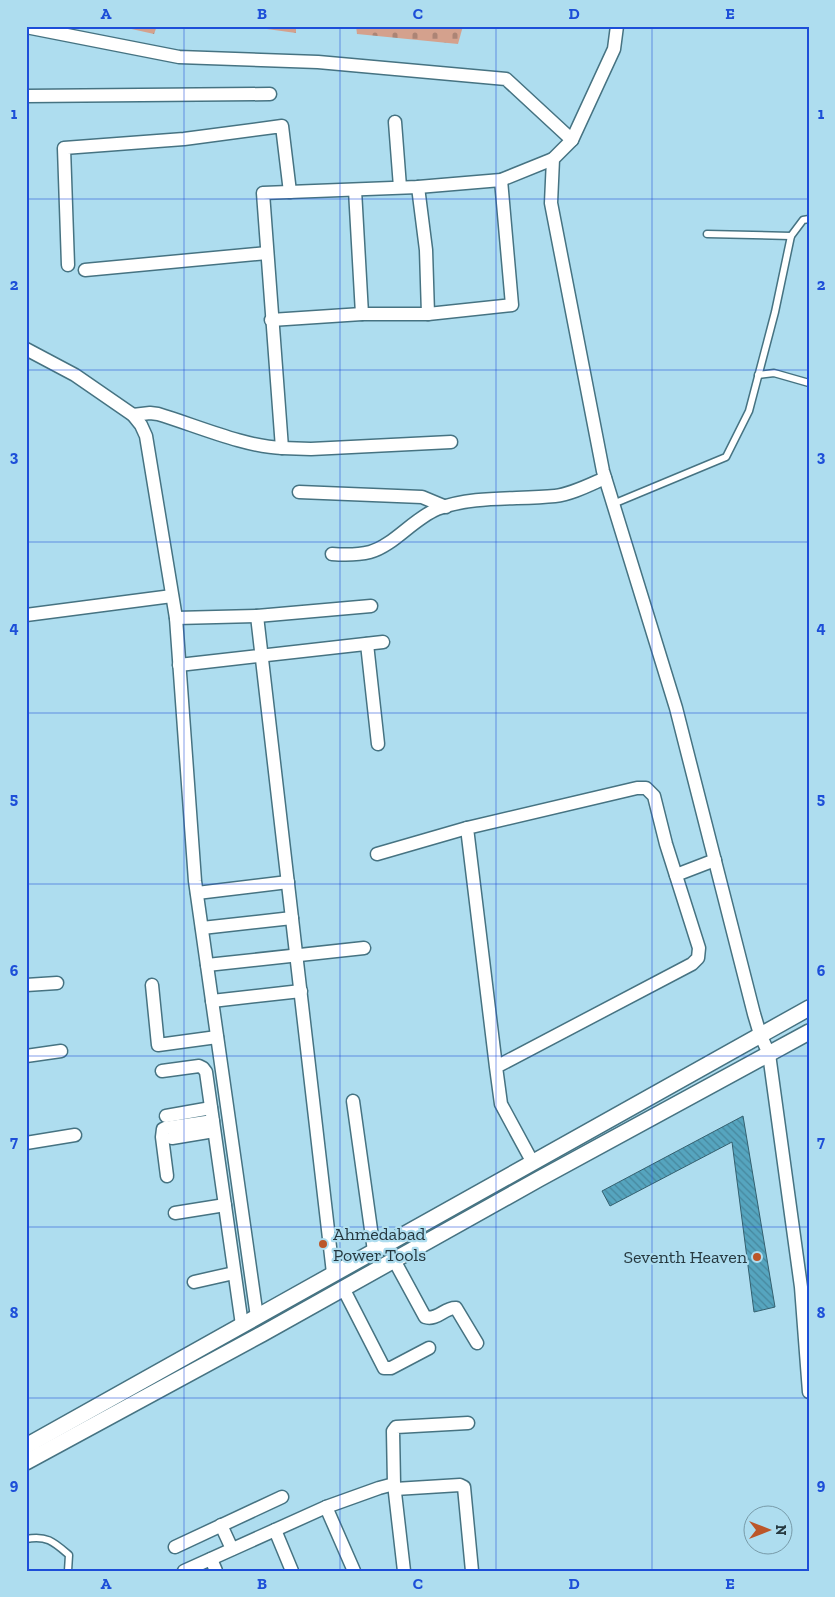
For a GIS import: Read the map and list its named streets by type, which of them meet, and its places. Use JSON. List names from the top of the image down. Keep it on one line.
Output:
{"places":["Ahmedabad Power Tools","Seventh Heaven"],"north":"right","grid":{"columns":["A","B","C","D","E"],"rows":["1","2","3","4","5","6","7","8","9"]}}
